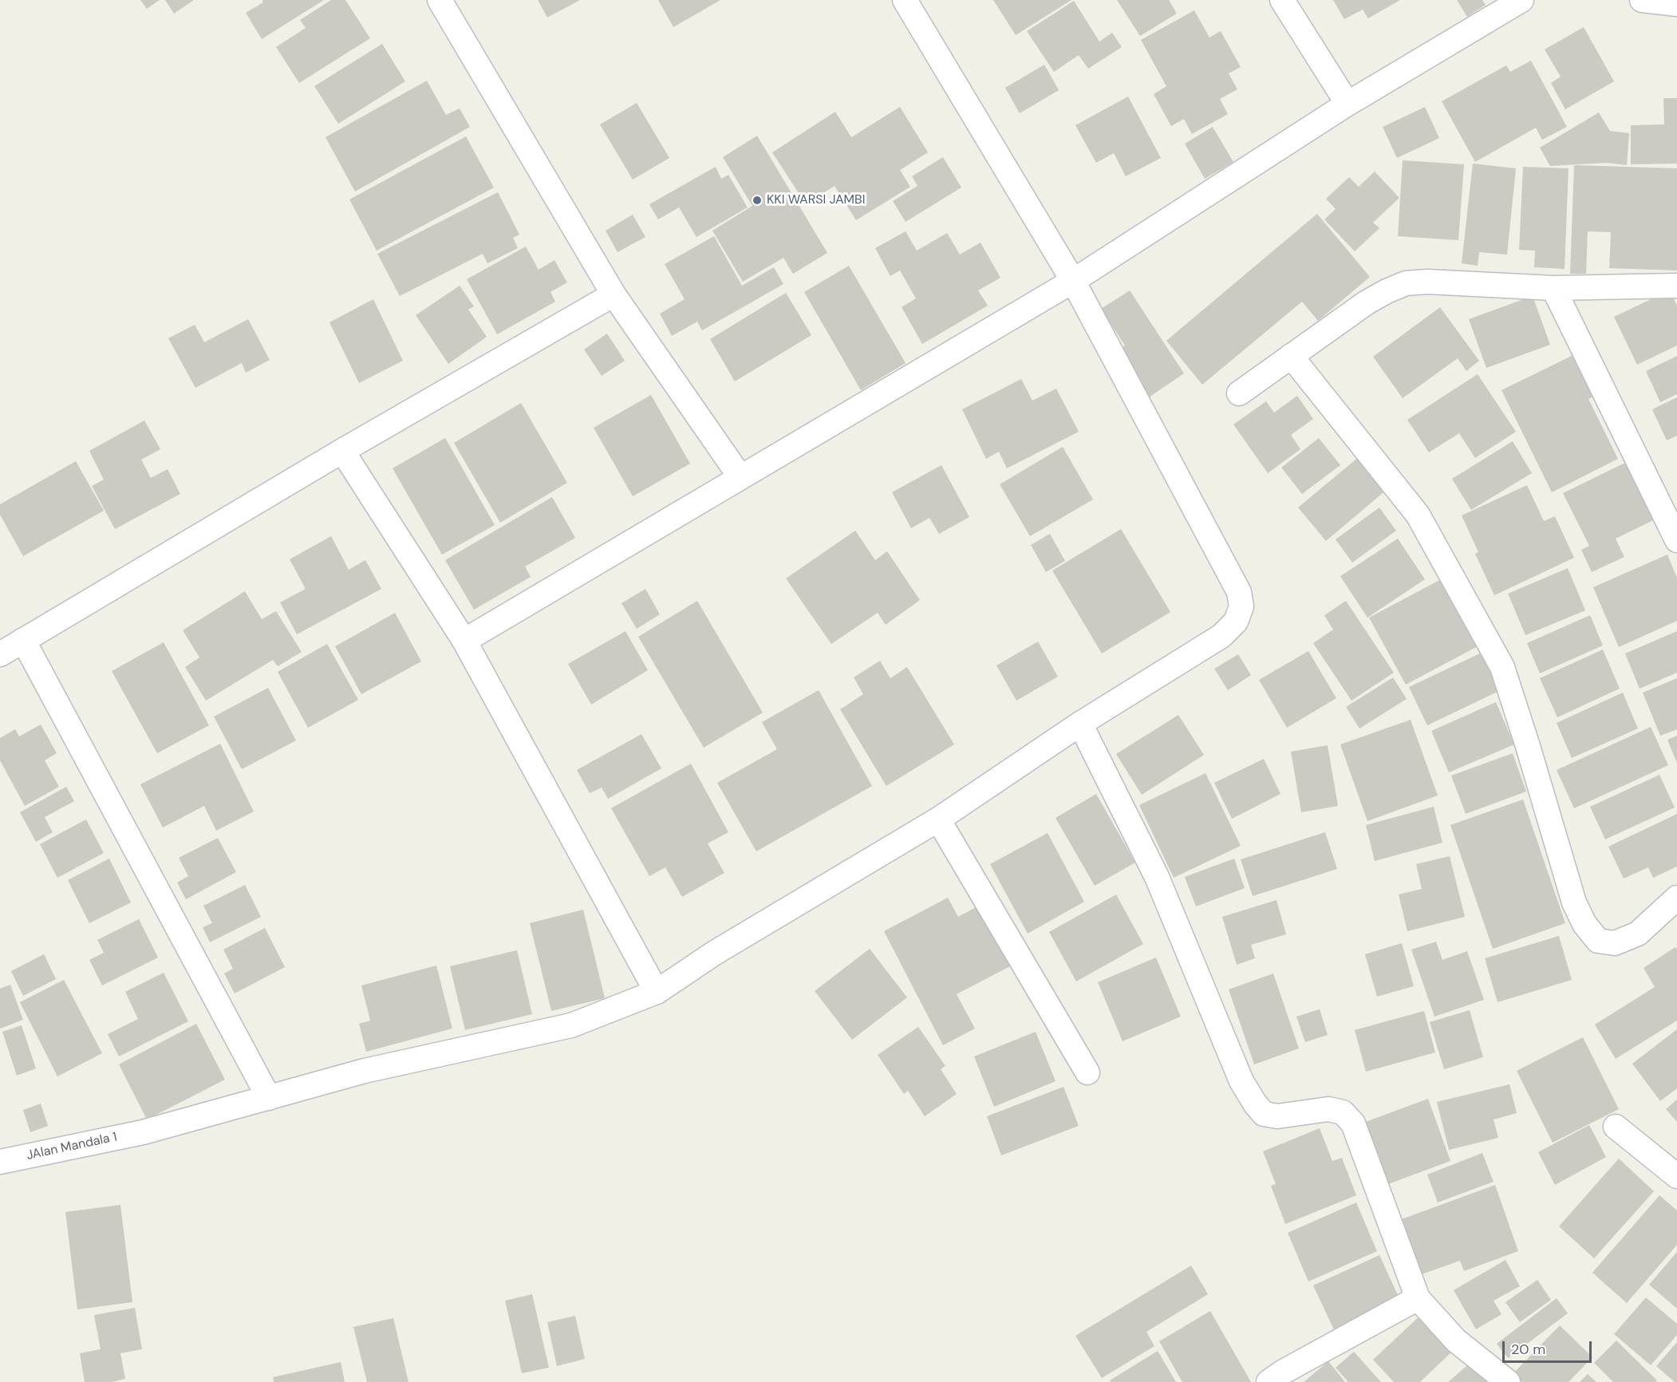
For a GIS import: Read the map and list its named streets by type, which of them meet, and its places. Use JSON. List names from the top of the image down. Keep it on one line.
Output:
{"streets":{"street":["JAlan Mandala 1"]},"places":["KKI WARSI JAMBI"],"scale_bar":"20 m"}
